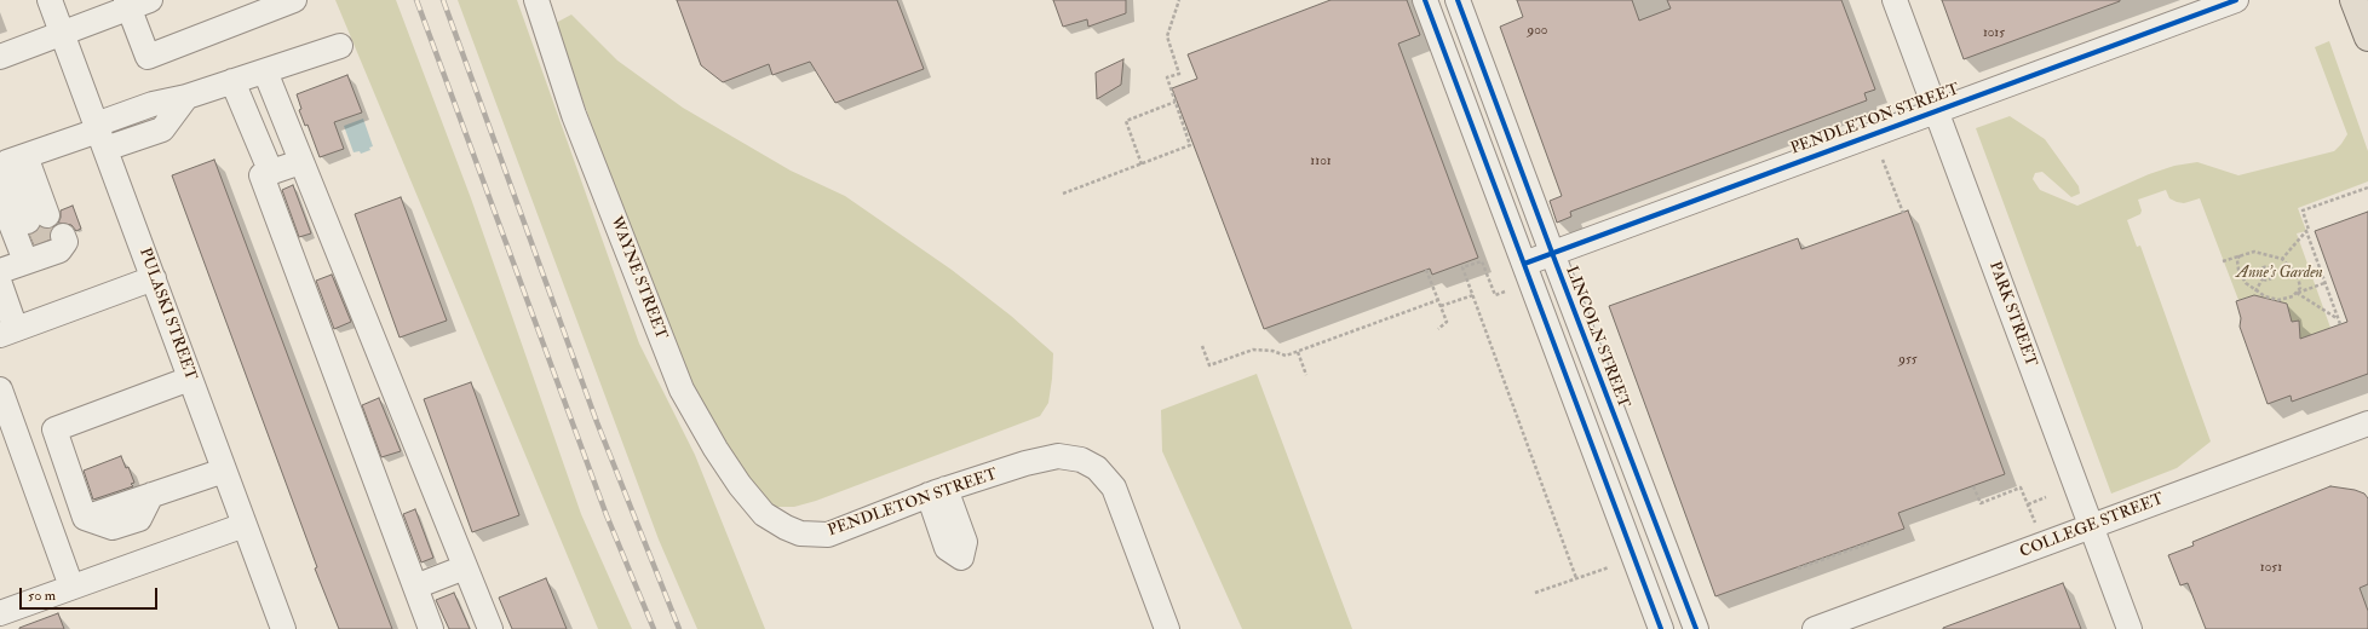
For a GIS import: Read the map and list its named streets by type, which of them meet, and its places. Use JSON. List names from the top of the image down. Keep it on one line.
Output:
{"streets":{"street":["PENDLETON STREET","WAYNE STREET","PULASKI STREET","PARK STREET","LINCOLN STREET","COLLEGE STREET"]},"crossings":[["PENDLETON STREET","WAYNE STREET"],["PENDLETON STREET","PARK STREET"],["PENDLETON STREET","LINCOLN STREET"],["PARK STREET","COLLEGE STREET"]],"parks":["Anne's Garden"],"house_numbers":["900","1015","1101","955","1051"],"scale_bar":"50 m"}
